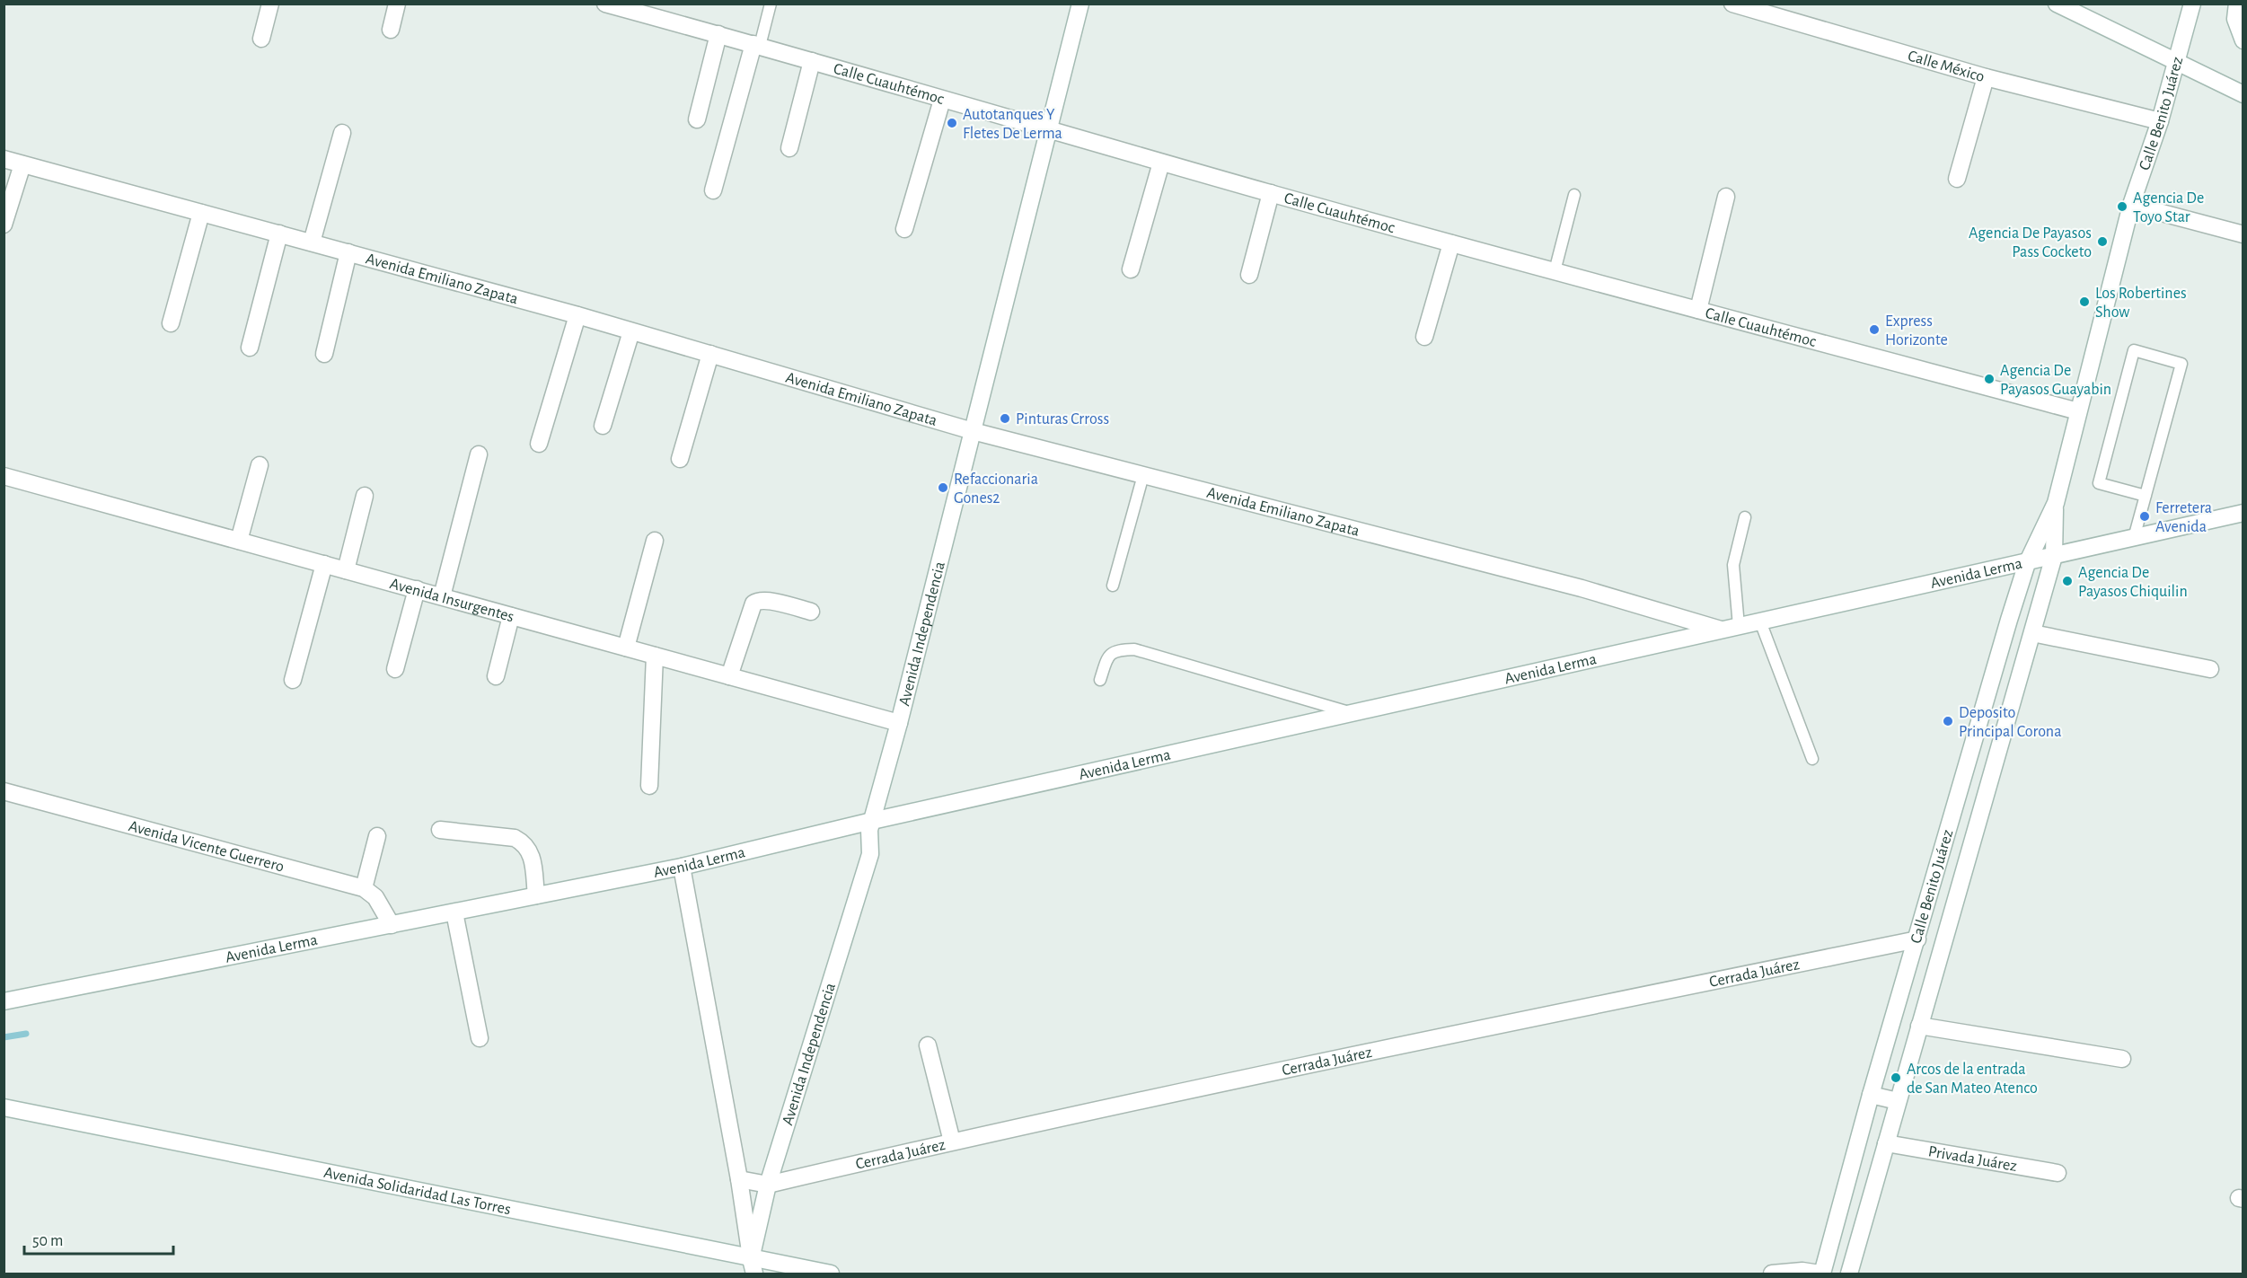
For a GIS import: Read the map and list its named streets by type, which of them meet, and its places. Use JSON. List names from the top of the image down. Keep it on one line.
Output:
{"streets":{"street":["Calle México","Calle Cuauhtémoc","Calle Benito Juárez","Avenida Emiliano Zapata","Avenida Lerma","Avenida Insurgentes","Avenida Independencia","Avenida Vicente Guerrero","Cerrada Juárez","Privada Juárez","Avenida Solidaridad Las Torres"]},"crossings":[["Calle México","Calle Benito Juárez"],["Calle Cuauhtémoc","Calle Benito Juárez"],["Calle Cuauhtémoc","Avenida Independencia"],["Calle Benito Juárez","Avenida Lerma"],["Calle Benito Juárez","Cerrada Juárez"],["Calle Benito Juárez","Privada Juárez"],["Avenida Emiliano Zapata","Avenida Lerma"],["Avenida Emiliano Zapata","Avenida Independencia"],["Avenida Lerma","Avenida Independencia"],["Avenida Insurgentes","Avenida Independencia"],["Avenida Independencia","Cerrada Juárez"],["Avenida Independencia","Avenida Solidaridad Las Torres"]],"places":["Autotanques Y Fletes De Lerma","Agencia De Toyo Star","Agencia De Payasos Pass Cocketo","Los Robertines Show","Express Horizonte","Agencia De Payasos Guayabin","Pinturas Crross","Refaccionaria Gones2","Ferretera Avenida","Agencia De Payasos Chiquilin","Deposito Principal Corona","Arcos de la entrada de San Mateo Atenco"],"scale_bar":"50 m"}
